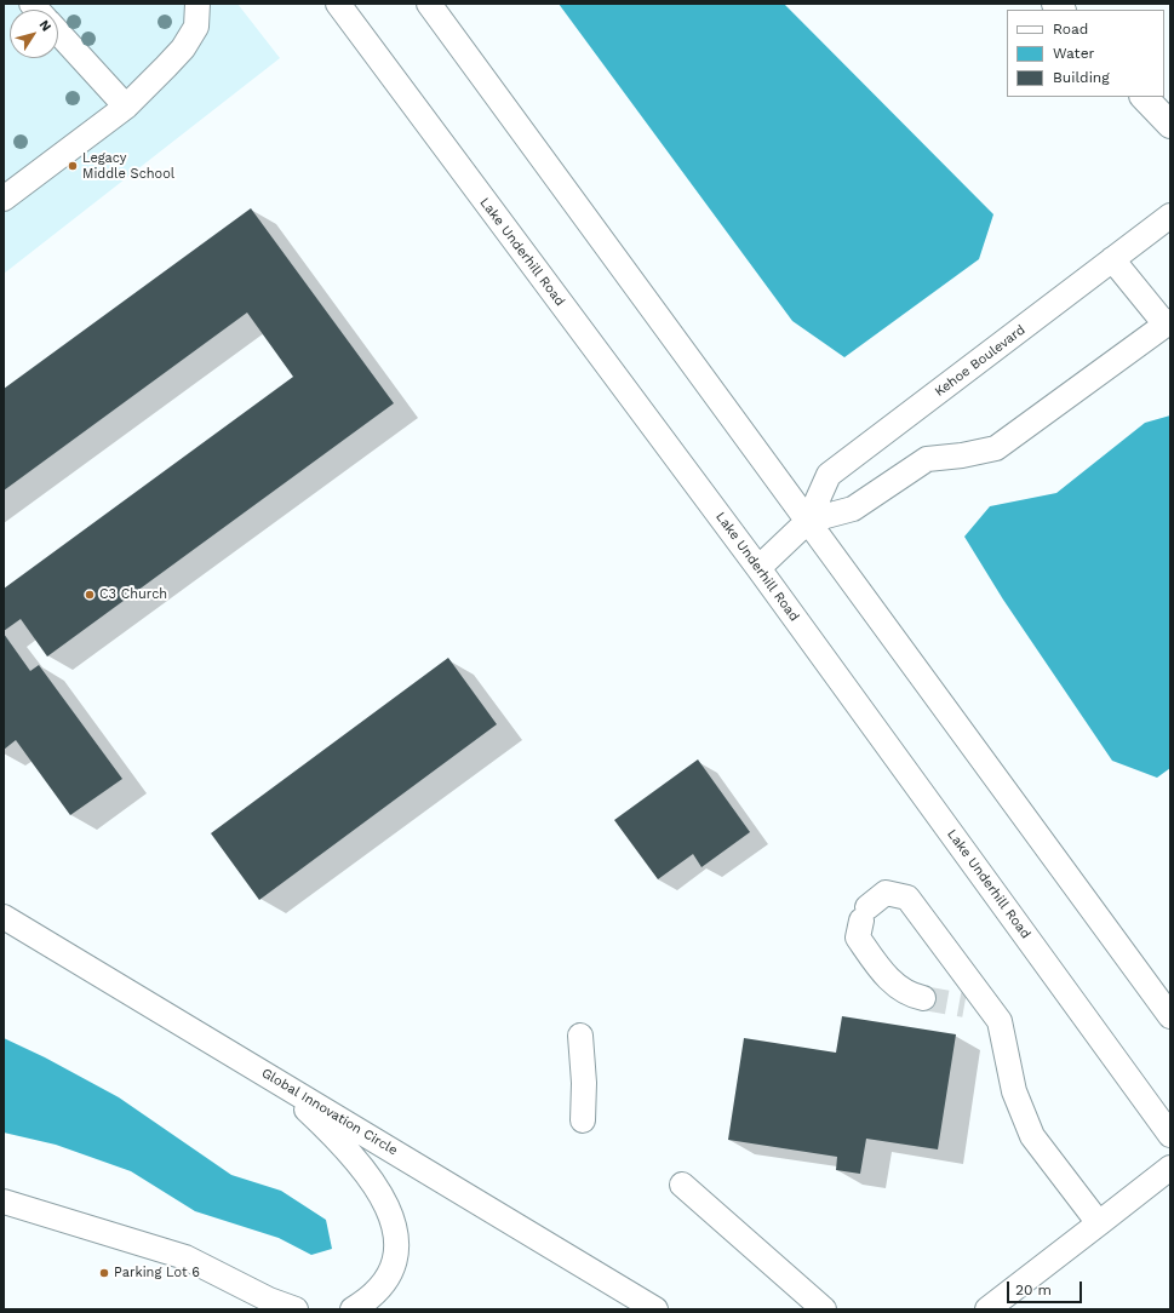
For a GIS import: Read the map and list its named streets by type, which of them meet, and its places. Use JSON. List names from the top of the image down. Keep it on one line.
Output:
{"streets":{"street":["Lake Underhill Road","Kehoe Boulevard","Global Innovation Circle"]},"crossings":[["Lake Underhill Road","Kehoe Boulevard"]],"places":["Legacy Middle School","C3 Church","Parking Lot 6"],"legend":["Road","Water","Building"],"scale_bar":"20 m","north":"top right"}
